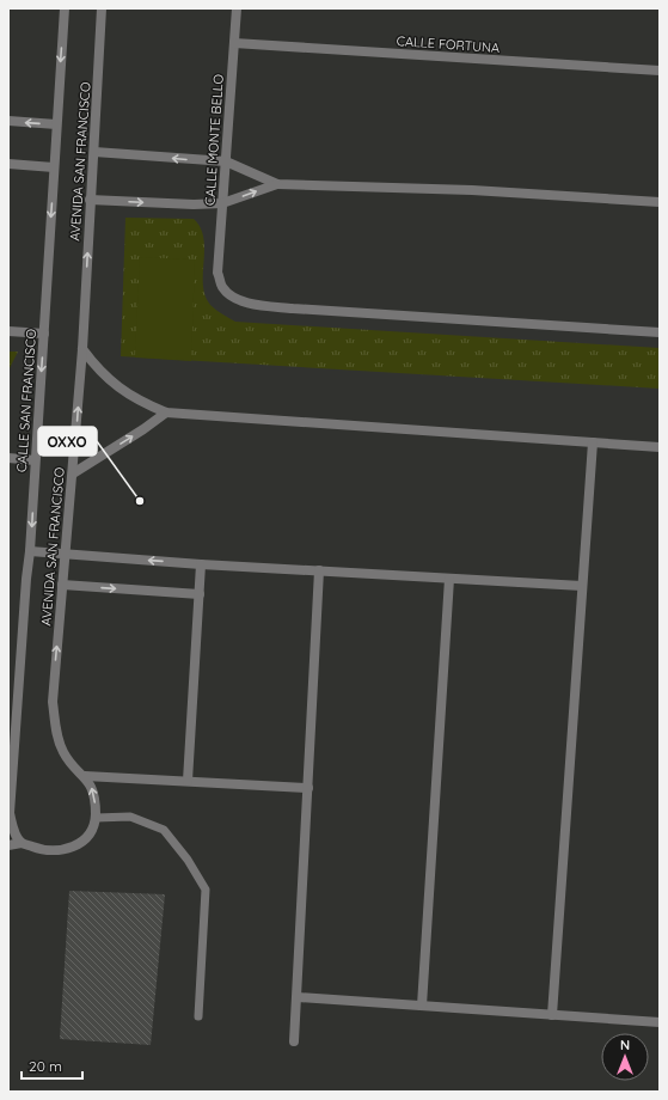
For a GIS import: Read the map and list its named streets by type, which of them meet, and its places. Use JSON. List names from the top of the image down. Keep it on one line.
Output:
{"streets":{"street":["CALLE FORTUNA","CALLE MONTE BELLO","AVENIDA SAN FRANCISCO","CALLE SAN FRANCISCO"]},"crossings":[["CALLE FORTUNA","CALLE MONTE BELLO"]],"one_way":["AVENIDA SAN FRANCISCO","CALLE SAN FRANCISCO"],"places":["OXXO"],"scale_bar":"20 m","north":"top"}
